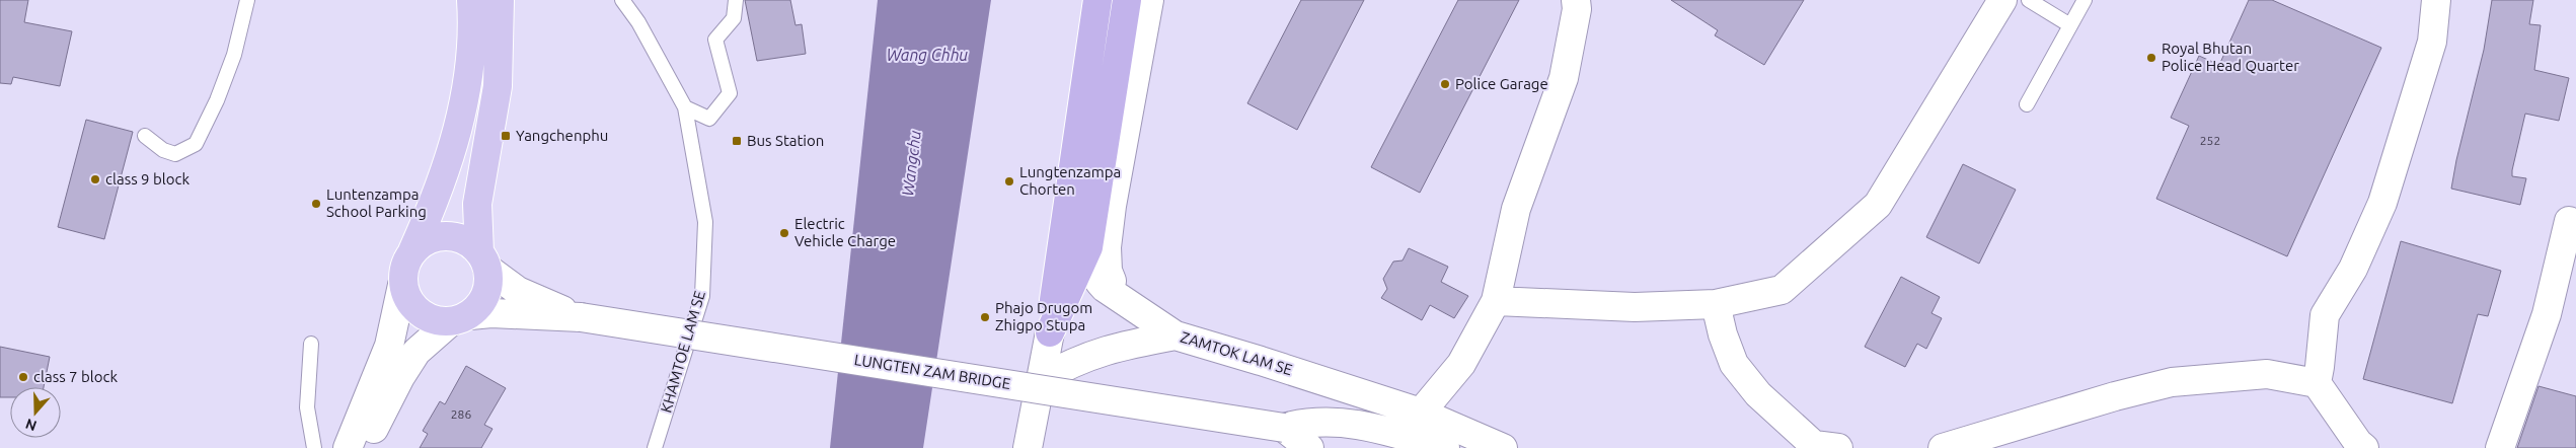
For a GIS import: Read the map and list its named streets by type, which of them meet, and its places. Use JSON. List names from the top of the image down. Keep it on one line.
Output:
{"streets":{"main road":["ZAMTOK LAM SE","LUNGTEN ZAM BRIDGE"],"lane":["KHAMTOE LAM SE"]},"water":["Wang Chhu","Wangchu"],"places":{"other":["Royal Bhutan Police Head Quarter","Police Garage","class 9 block","Lungtenzampa Chorten","Luntenzampa School Parking","Electric Vehicle Charge","Phajo Drugom Zhigpo Stupa","class 7 block"],"transit":["Yangchenphu","Bus Station"]},"house_numbers":["252","286"],"north":"bottom"}
